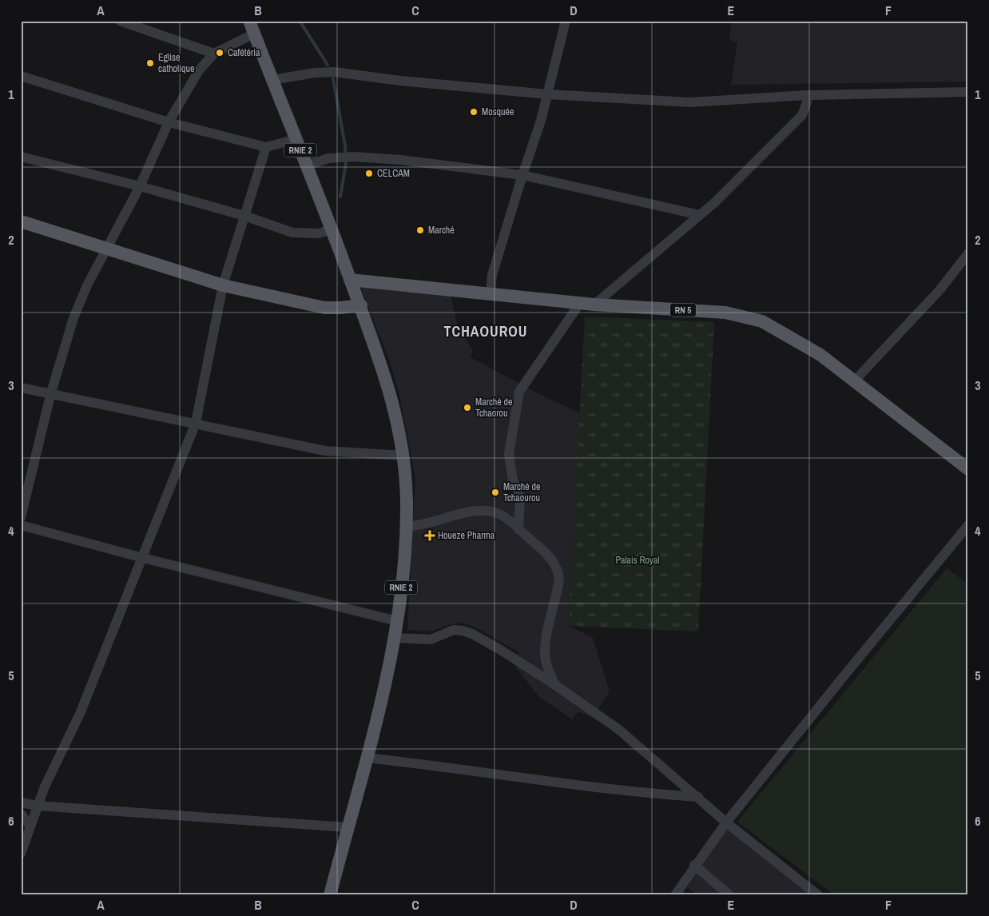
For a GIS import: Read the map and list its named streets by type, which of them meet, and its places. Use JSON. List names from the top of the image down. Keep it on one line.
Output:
{"streets":{"main road":["RNIE 2","RN 5"]},"crossings":[["RNIE 2","RN 5"]],"districts":["TCHAOUROU"],"parks":["Palais Royal"],"places":{"other":["Cafétéria","Eglise catholique","Mosquée","CELCAM","Marché","Marché de Tchaorou","Marché de Tchaourou"],"health":["Houeze Pharma"]},"grid":{"columns":["A","B","C","D","E","F"],"rows":["1","2","3","4","5","6"]}}
